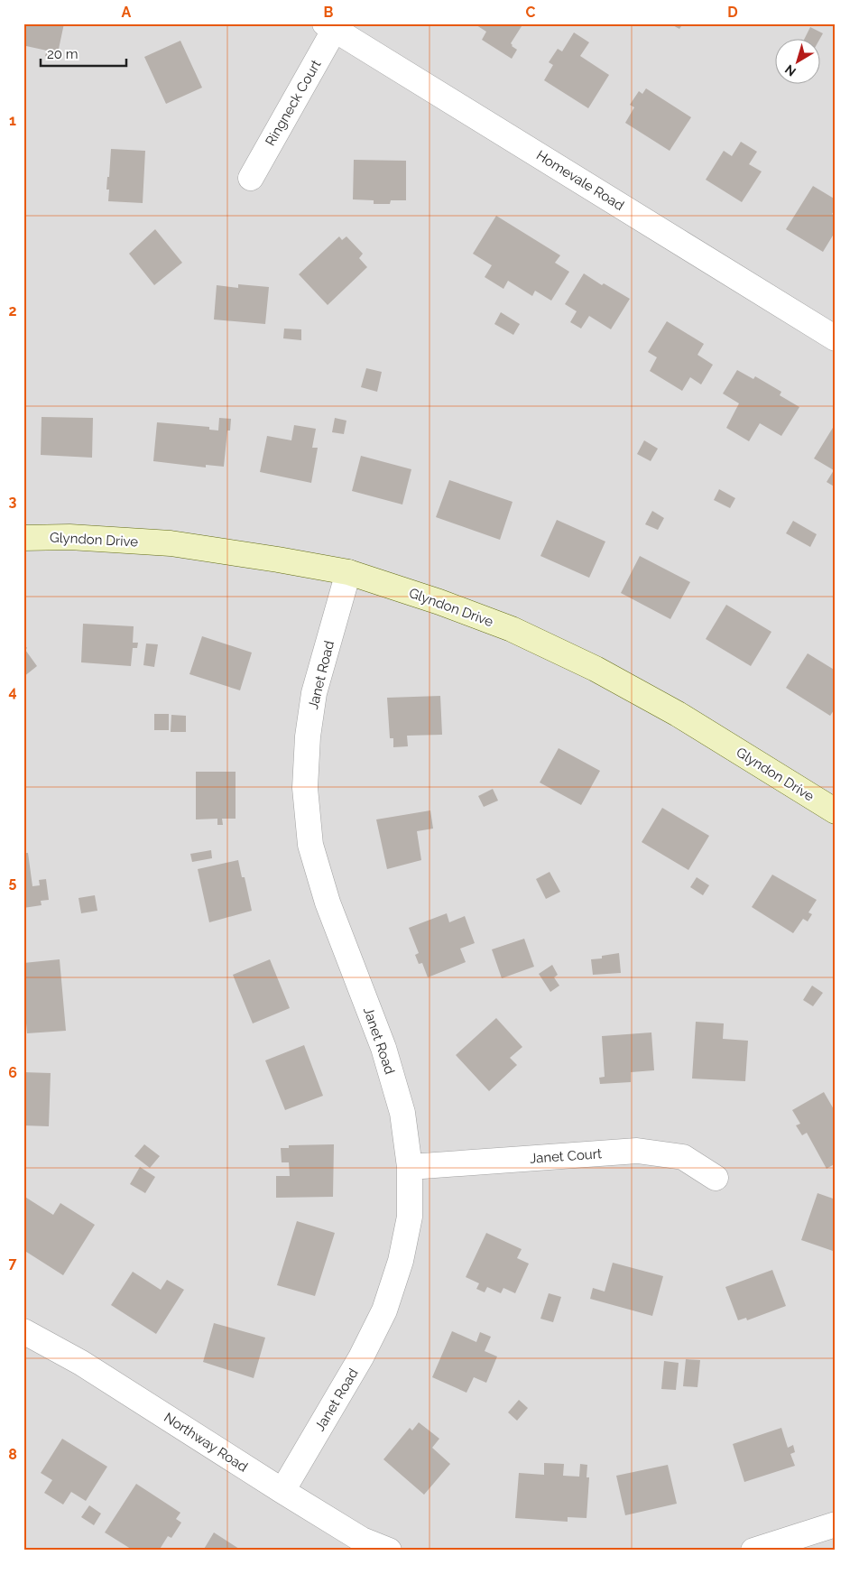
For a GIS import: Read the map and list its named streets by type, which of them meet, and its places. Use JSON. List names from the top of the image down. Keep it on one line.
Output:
{"streets":{"street":["Ringneck Court","Homevale Road","Glyndon Drive","Janet Road","Janet Court","Northway Road"]},"crossings":[["Ringneck Court","Homevale Road"],["Glyndon Drive","Janet Road"],["Janet Road","Janet Court"],["Janet Road","Northway Road"]],"scale_bar":"20 m","north":"bottom left","grid":{"columns":["A","B","C","D"],"rows":["1","2","3","4","5","6","7","8"]}}
